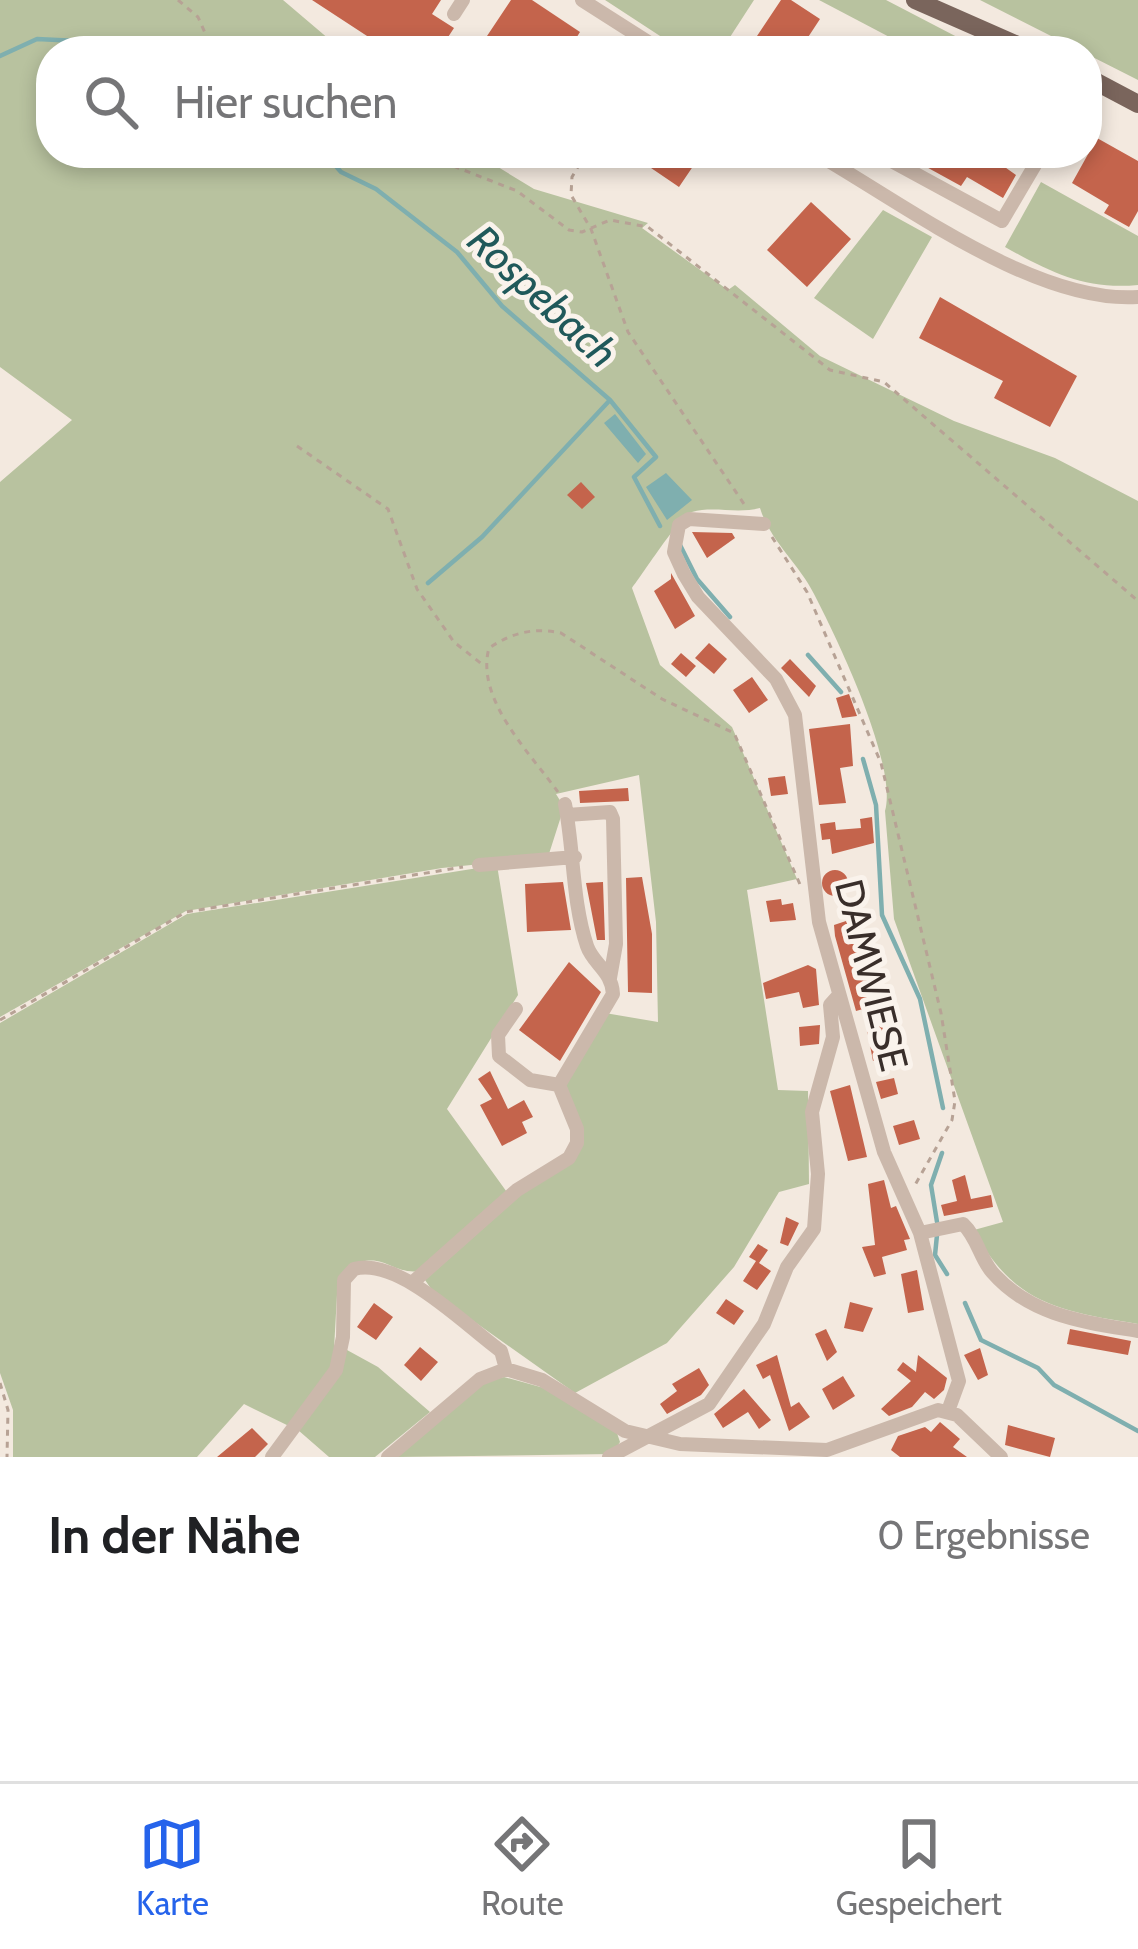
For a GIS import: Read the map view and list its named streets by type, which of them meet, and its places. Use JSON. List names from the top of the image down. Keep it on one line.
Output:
{"streets":{"street":["DAMWIESE"]},"water":["Rospebach"],"page":{"search":"Hier suchen","heading":["In der Nähe","0 Ergebnisse"],"nav":["Karte","Route","Gespeichert"]}}
